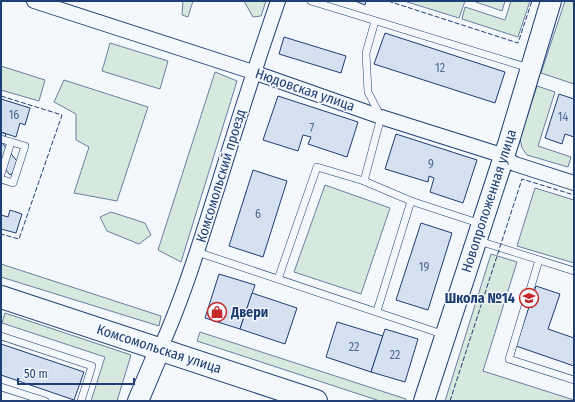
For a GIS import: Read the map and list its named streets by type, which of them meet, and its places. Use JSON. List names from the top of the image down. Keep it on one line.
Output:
{"streets":{"main road":["Комсомольская улица"],"street":["Нюдовская улица","Комсомольский проезд","Новопроложенная улица"]},"crossings":[["Нюдовская улица","Комсомольский проезд"],["Нюдовская улица","Новопроложенная улица"],["Комсомольский проезд","Комсомольская улица"]],"places":{"school or university":["Школа №14"],"shop":["Двери"]},"house_numbers":["12","16","14","7","9","6","19","22","22"],"scale_bar":"50 m"}
